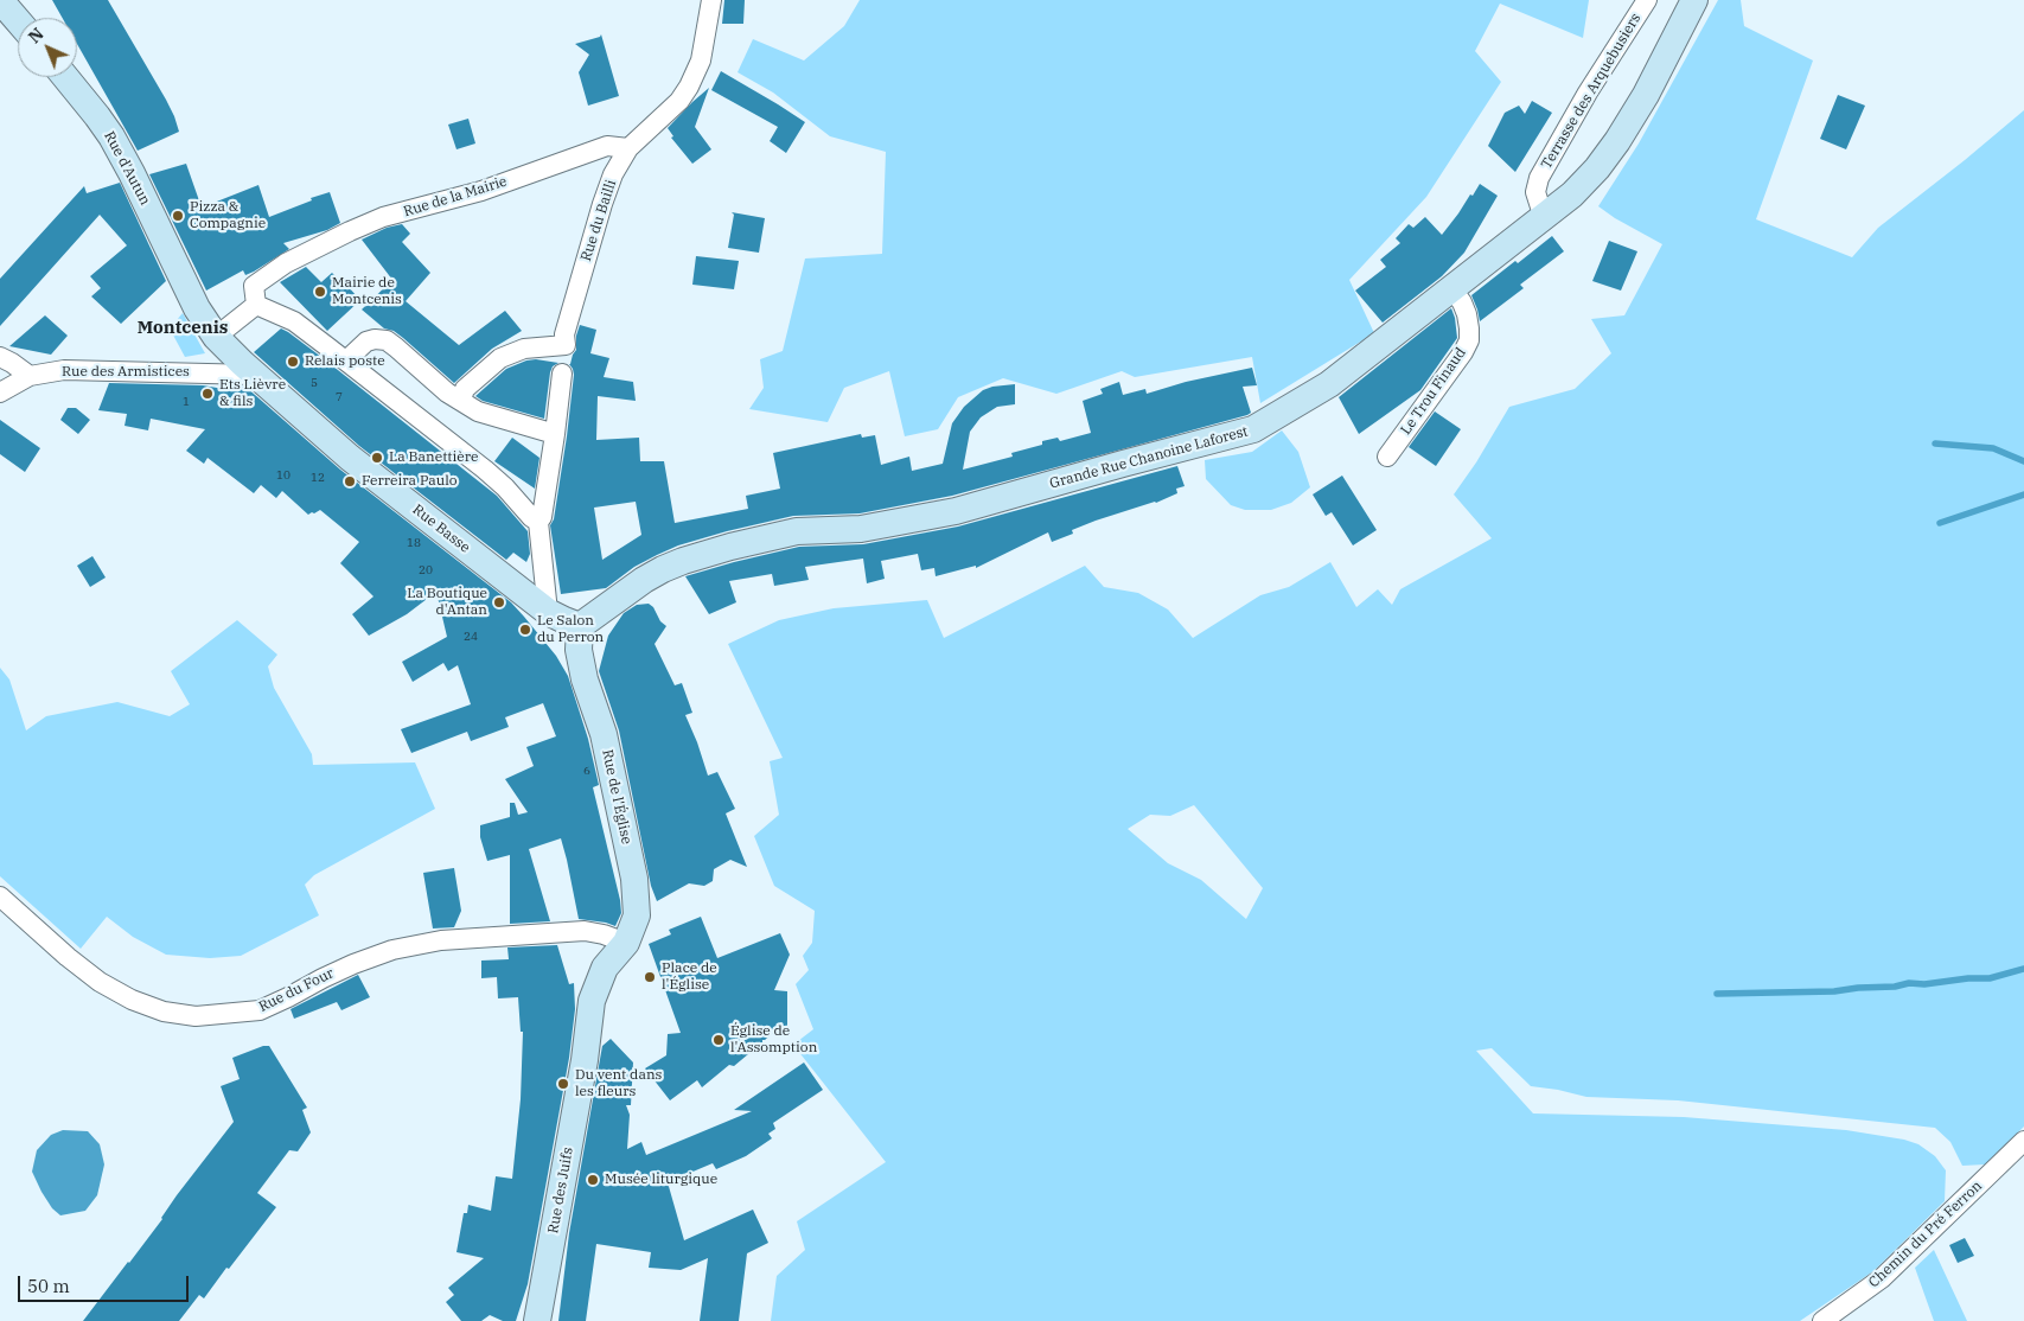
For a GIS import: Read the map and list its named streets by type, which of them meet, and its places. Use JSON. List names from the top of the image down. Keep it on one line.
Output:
{"streets":{"main road":["Rue d'Autun","Grande Rue Chanoine Laforest","Rue Basse","Rue de l'Église","Rue des Juifs"],"street":["Terrasse des Arquebusiers","Rue de la Mairie","Rue du Bailli","Rue des Armistices","Le Trou Finaud","Rue du Four","Chemin du Pré Ferron"]},"crossings":[["Terrasse des Arquebusiers","Grande Rue Chanoine Laforest"],["Rue d'Autun","Rue Basse"],["Rue de la Mairie","Rue du Bailli"],["Rue des Armistices","Rue Basse"],["Le Trou Finaud","Grande Rue Chanoine Laforest"],["Grande Rue Chanoine Laforest","Rue Basse"],["Grande Rue Chanoine Laforest","Rue de l'Église"],["Rue Basse","Rue de l'Église"],["Rue de l'Église","Rue du Four"],["Rue de l'Église","Rue des Juifs"],["Rue du Four","Rue des Juifs"]],"districts":["Montcenis"],"places":["Pizza & Compagnie","Mairie de Montcenis","Relais poste","Ets Lièvre & fils","La Banettière","Ferreira Paulo","La Boutique d'Antan","Le Salon du Perron","Place de l'Église","Église de l'Assomption","Du vent dans les fleurs","Musée liturgique"],"house_numbers":["5","7","1","10","12","18","20","24","6"],"scale_bar":"50 m","north":"top left"}
